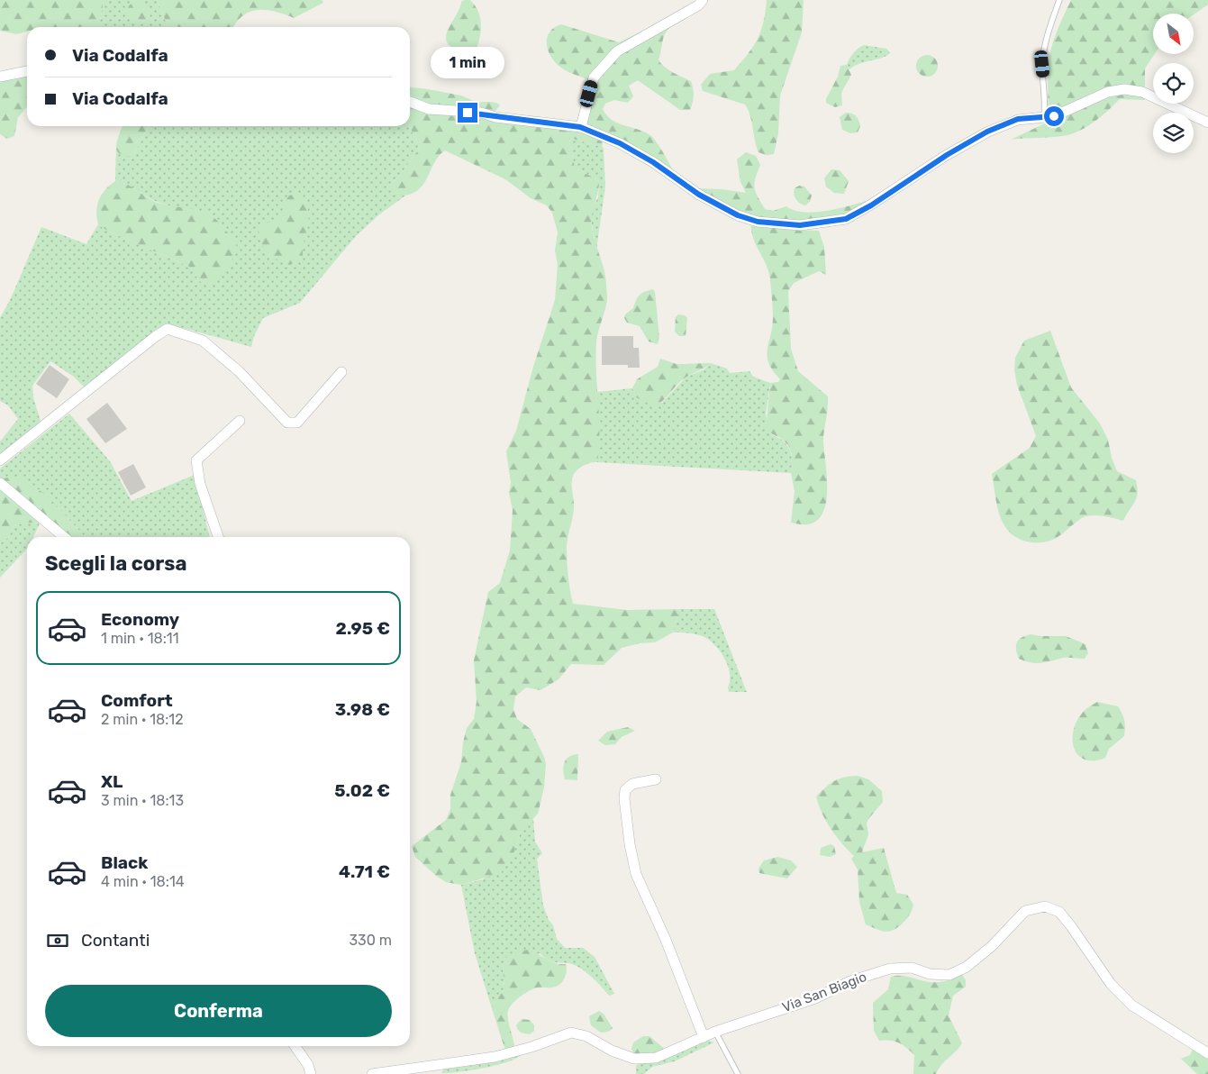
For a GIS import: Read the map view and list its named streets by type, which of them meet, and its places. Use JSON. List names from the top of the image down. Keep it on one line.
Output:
{"streets":{"street":["Via San Biagio"]},"north":"bottom right","page":{"banner":["Via Codalfa","Via Codalfa"],"bubble":"1 min","heading":"Scegli la corsa","list":[{"name":"Economy","note":"1 min · 18:11","value":"2.95 €"},{"name":"Comfort","note":"2 min · 18:12","value":"3.98 €"},{"name":"XL","note":"3 min · 18:13","value":"5.02 €"},{"name":"Black","note":"4 min · 18:14","value":"4.71 €"}],"pay":["Contanti","330 m"],"buttons":"Conferma"}}
